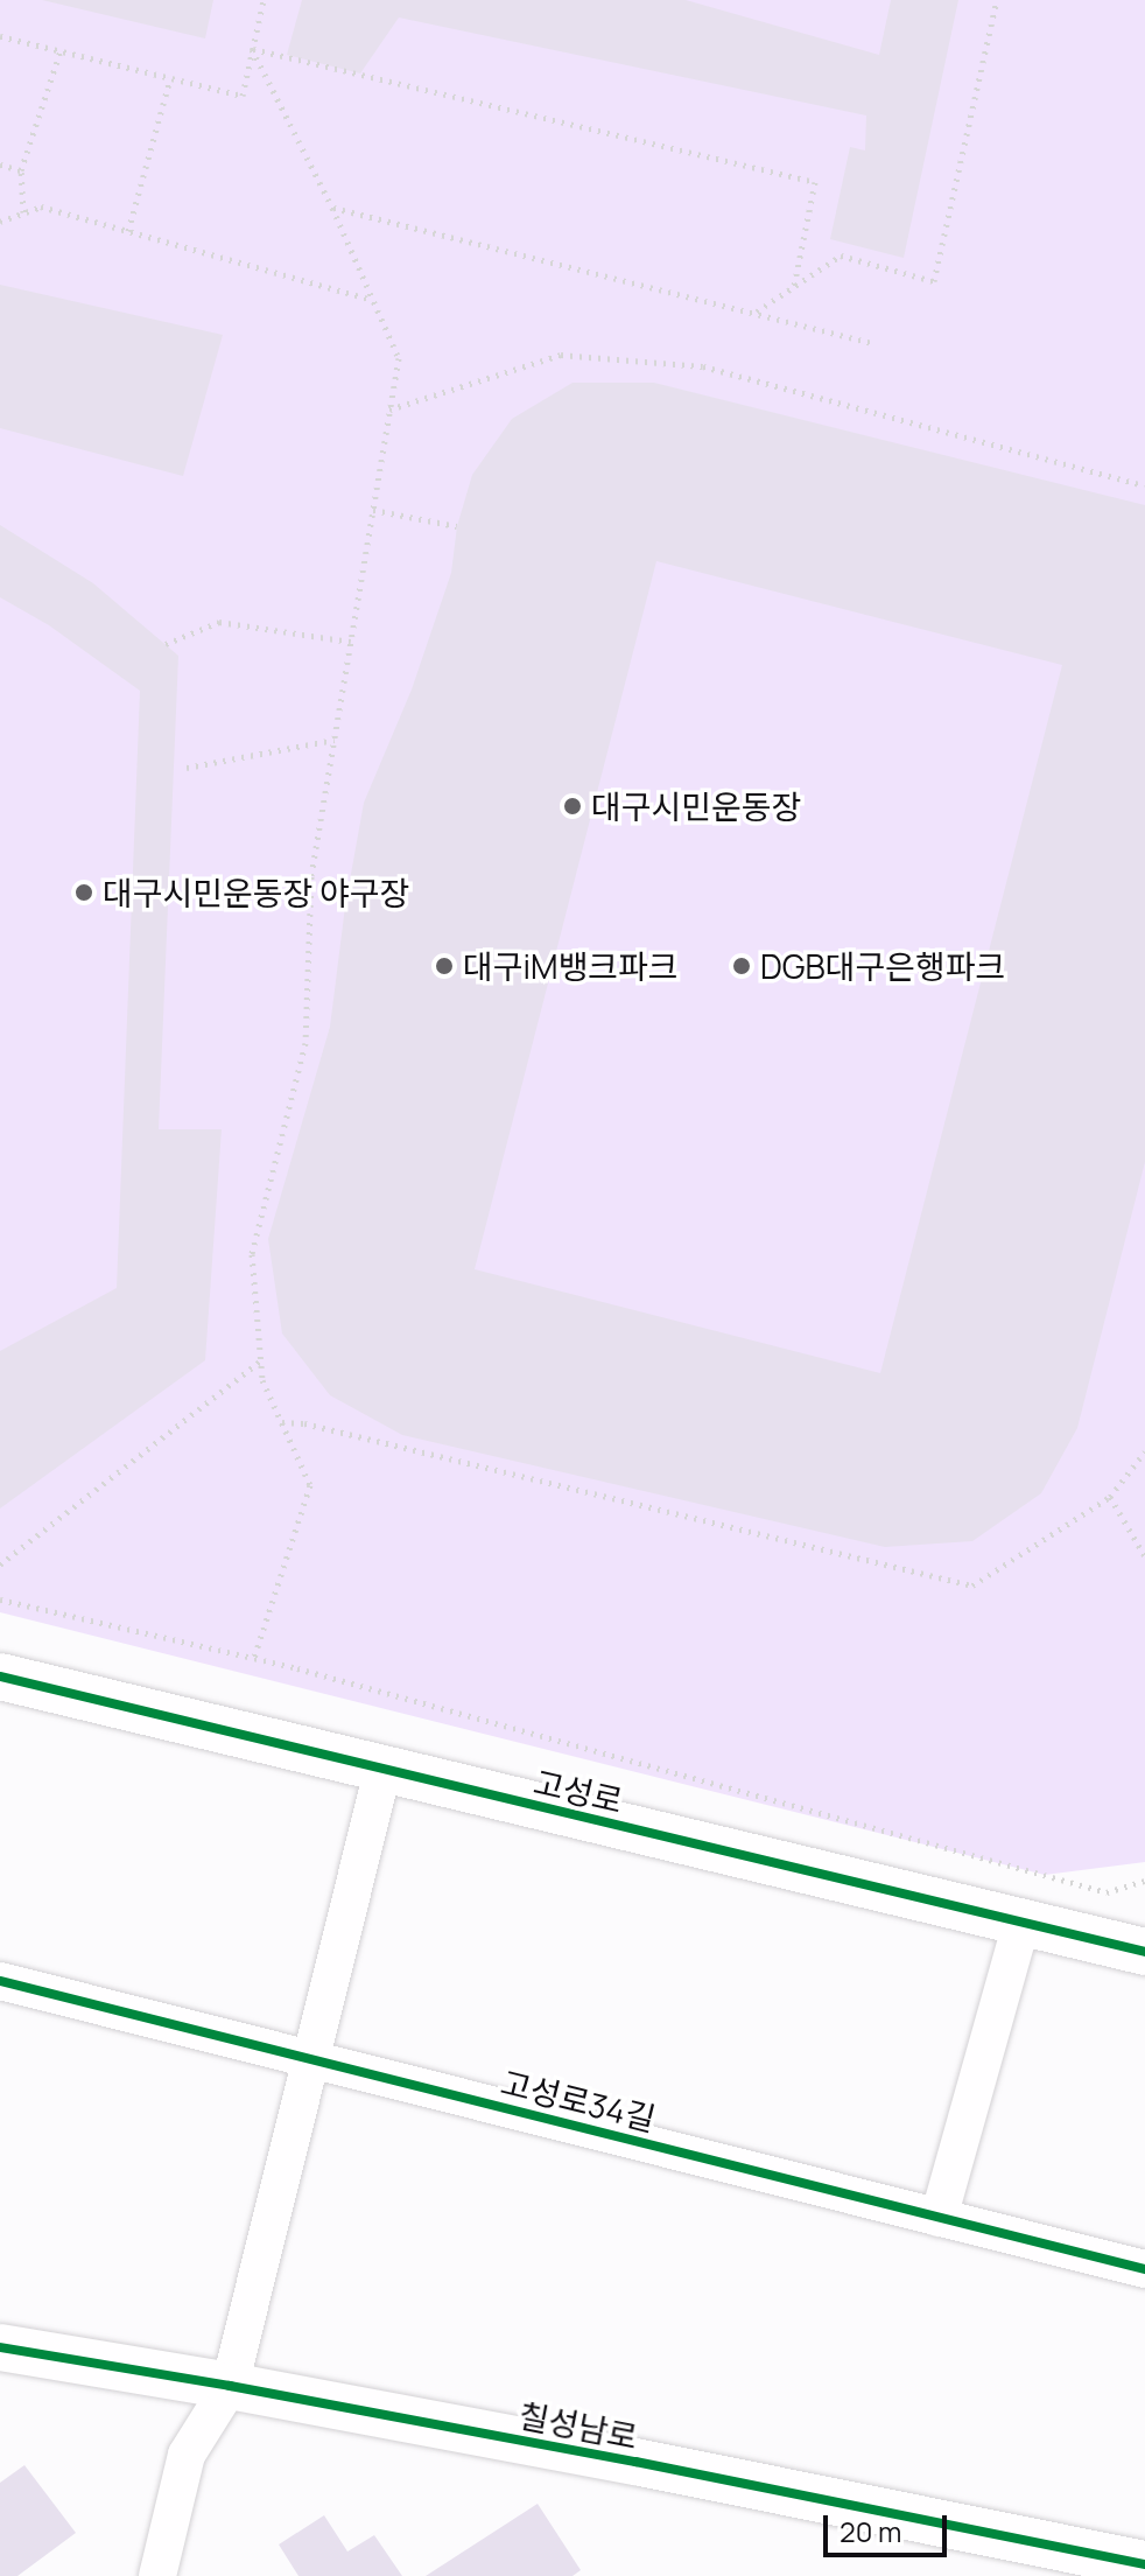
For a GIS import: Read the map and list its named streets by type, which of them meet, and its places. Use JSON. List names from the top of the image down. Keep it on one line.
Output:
{"streets":{"street":["고성로","고성로34길","칠성남로"]},"places":["대구시민운동장","대구시민운동장 야구장","대구iM뱅크파크","DGB대구은행파크"],"scale_bar":"20 m"}
